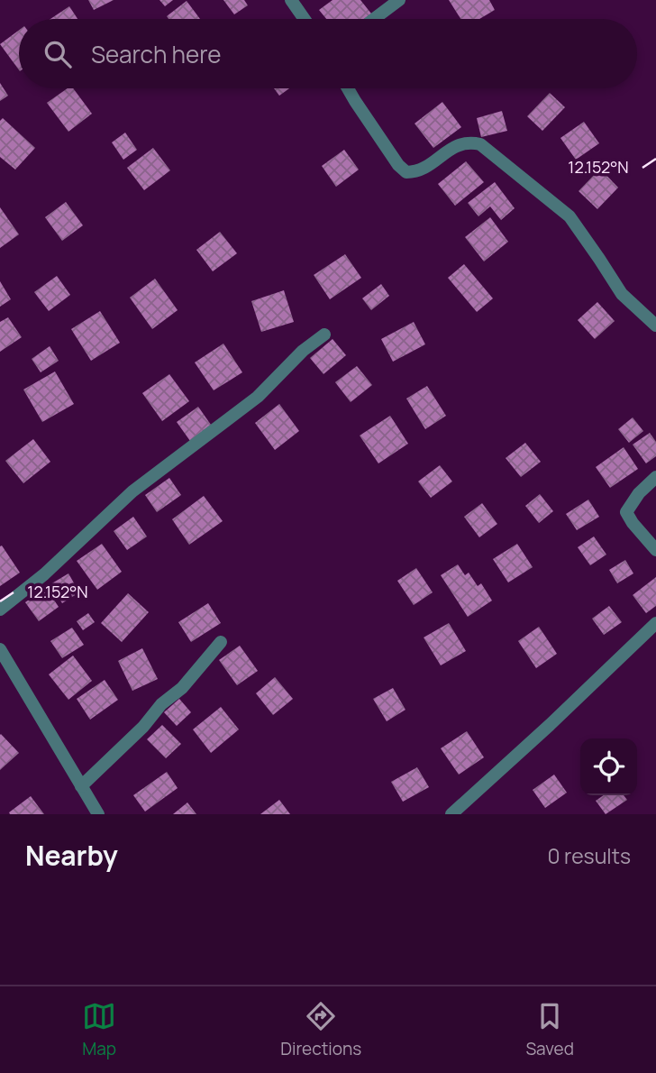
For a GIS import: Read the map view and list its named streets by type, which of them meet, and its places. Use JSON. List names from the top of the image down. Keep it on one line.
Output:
{"page":{"search":"Search here","heading":["Nearby","0 results"],"nav":["Map","Directions","Saved"]},"coordinates":["12.152°N"]}
